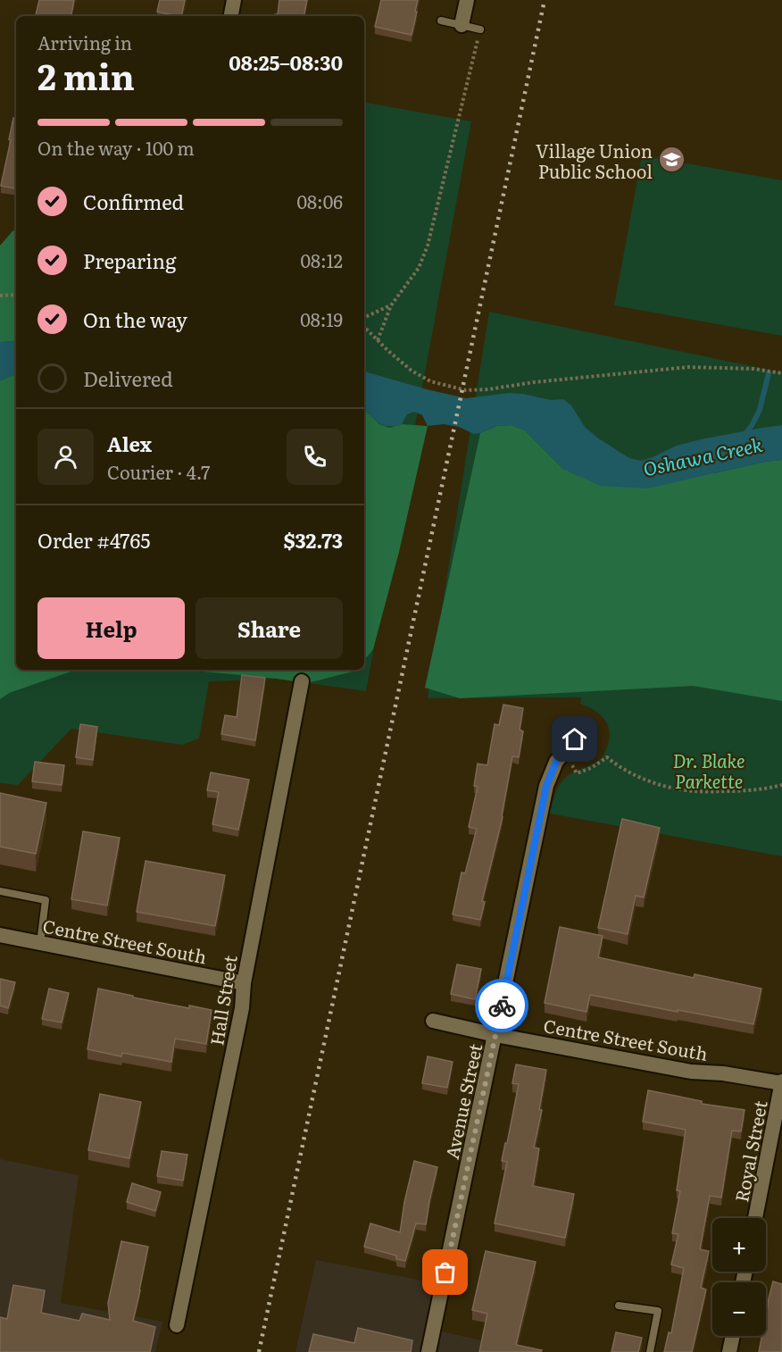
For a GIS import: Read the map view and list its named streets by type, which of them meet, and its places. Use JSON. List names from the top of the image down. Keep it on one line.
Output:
{"streets":{"street":["Centre Street South","Hall Street","Avenue Street","Royal Street"]},"crossings":[["Centre Street South","Hall Street"],["Centre Street South","Avenue Street"],["Centre Street South","Royal Street"]],"water":["Oshawa Creek"],"parks":["Dr. Blake Parkette"],"places":{"school or university":["Village Union Public School"]},"page":{"heading":["2 min","Arriving in","08:25–08:30"],"panel":["Alex","Courier · 4.7","Order #4765","$32.73"],"bar":"On the way · 100 m","list":[["Confirmed","08:06"],["Preparing","08:12"],["On the way","08:19"],"Delivered"],"buttons":["Help","Share"],"map_buttons":["+","−"]}}
